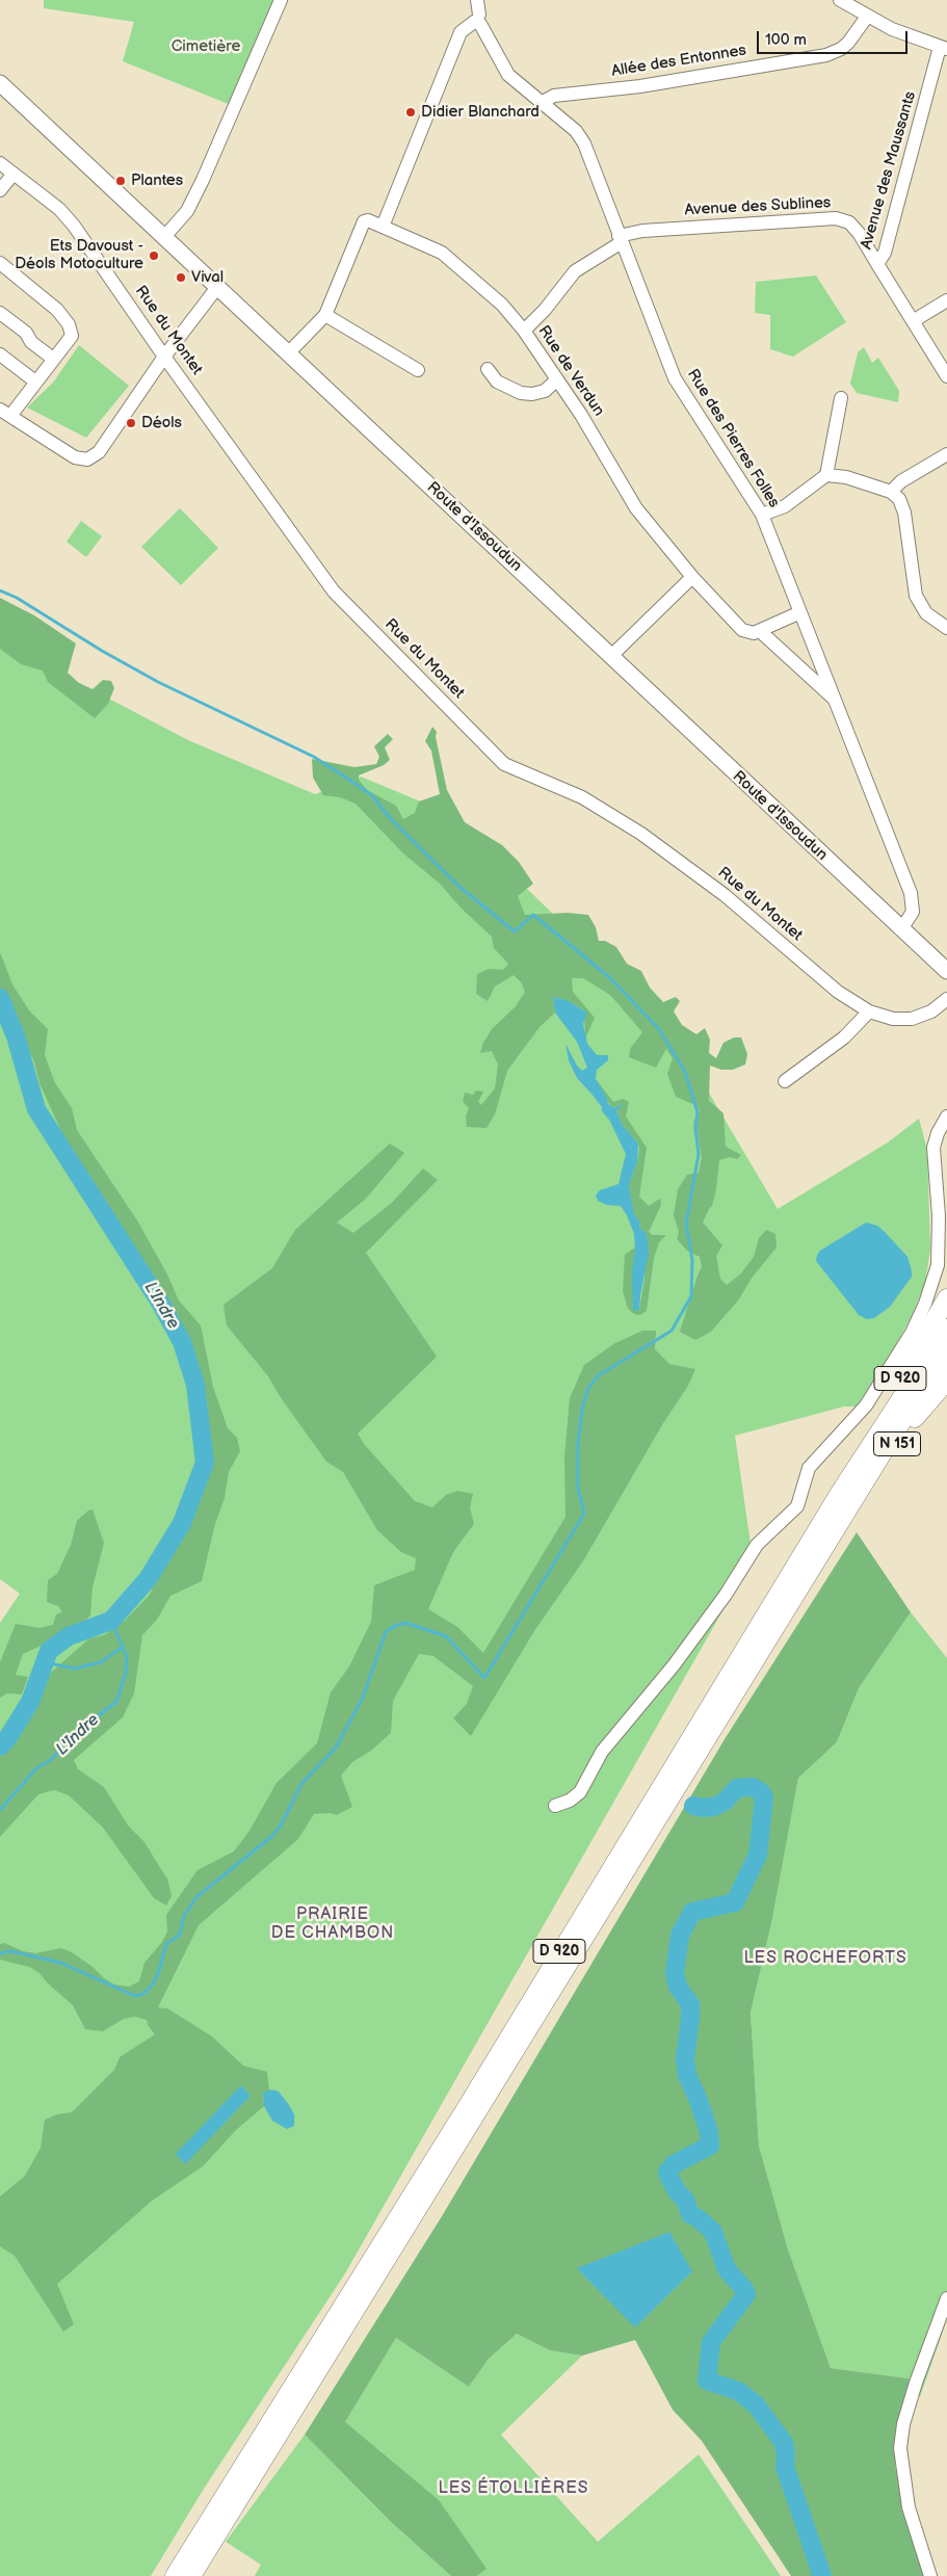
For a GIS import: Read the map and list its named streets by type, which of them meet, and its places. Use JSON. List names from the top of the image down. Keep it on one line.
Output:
{"streets":{"highway":["D 920","N 151"],"main road":["Route d'Issoudun"],"street":["Allée des Entonnes","Avenue des Maussants","Avenue des Sublines","Rue du Montet","Rue de Verdun","Rue des Pierres Folles"]},"crossings":[["Allée des Entonnes","Rue des Pierres Folles"],["Avenue des Maussants","Avenue des Sublines"],["Avenue des Sublines","Rue de Verdun"],["Avenue des Sublines","Rue des Pierres Folles"],["Rue de Verdun","Rue des Pierres Folles"],["Rue des Pierres Folles","Route d'Issoudun"],["D 920","N 151"]],"districts":["PRAIRIE DE CHAMBON","LES ROCHEFORTS","LES ÉTOLLIÈRES"],"water":["L'Indre"],"parks":["Cimetière"],"places":["Didier Blanchard","Plantes","Ets Davoust - Déols Motoculture","Vival","Déols"],"scale_bar":"100 m"}
